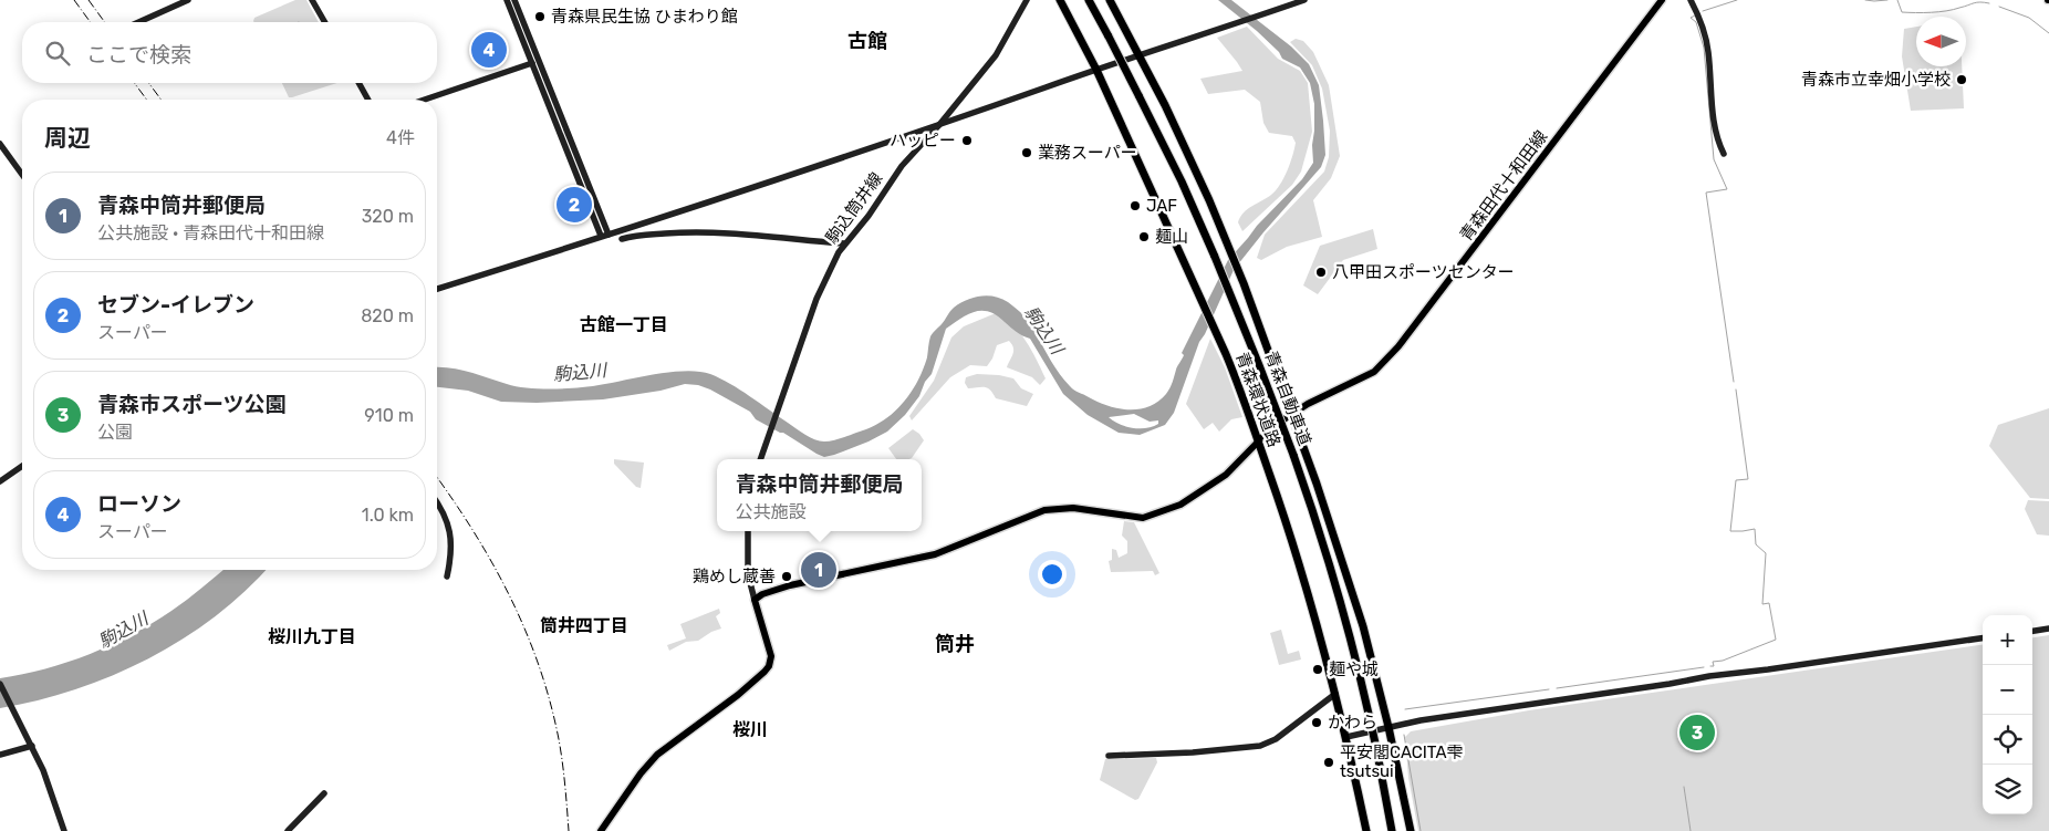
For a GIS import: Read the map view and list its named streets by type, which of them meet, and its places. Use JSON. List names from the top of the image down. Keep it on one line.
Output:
{"streets":{"highway":["青森自動車道","青森環状道路"],"main road":["青森田代十和田線"],"street":["駒込筒井線"]},"crossings":[["青森田代十和田線","青森環状道路"]],"districts":["古館","古館一丁目","筒井四丁目","桜川九丁目","筒井","桜川"],"water":["駒込川"],"places":["青森県民生協 ひまわり館","青森市立幸畑小学校","ハッピー","業務スーパー","JAF","麺山","八甲田スポーツセンター","鶏めし蔵善","麺や城","かわら","平安閣CACITA雫 tsutsui"],"north":"left","page":{"search":"ここで検索","pins":["4","2","1","3"],"heading":["周辺","4件"],"list":[{"mark":"1","name":"青森中筒井郵便局","note":"公共施設 · 青森田代十和田線","value":"320 m"},{"mark":"2","name":"セブン-イレブン","note":"スーパー","value":"820 m"},{"mark":"3","name":"青森市スポーツ公園","note":"公園","value":"910 m"},{"mark":"4","name":"ローソン","note":"スーパー","value":"1.0 km"}],"popup":["青森中筒井郵便局","公共施設"],"map_buttons":["+","−"]}}
